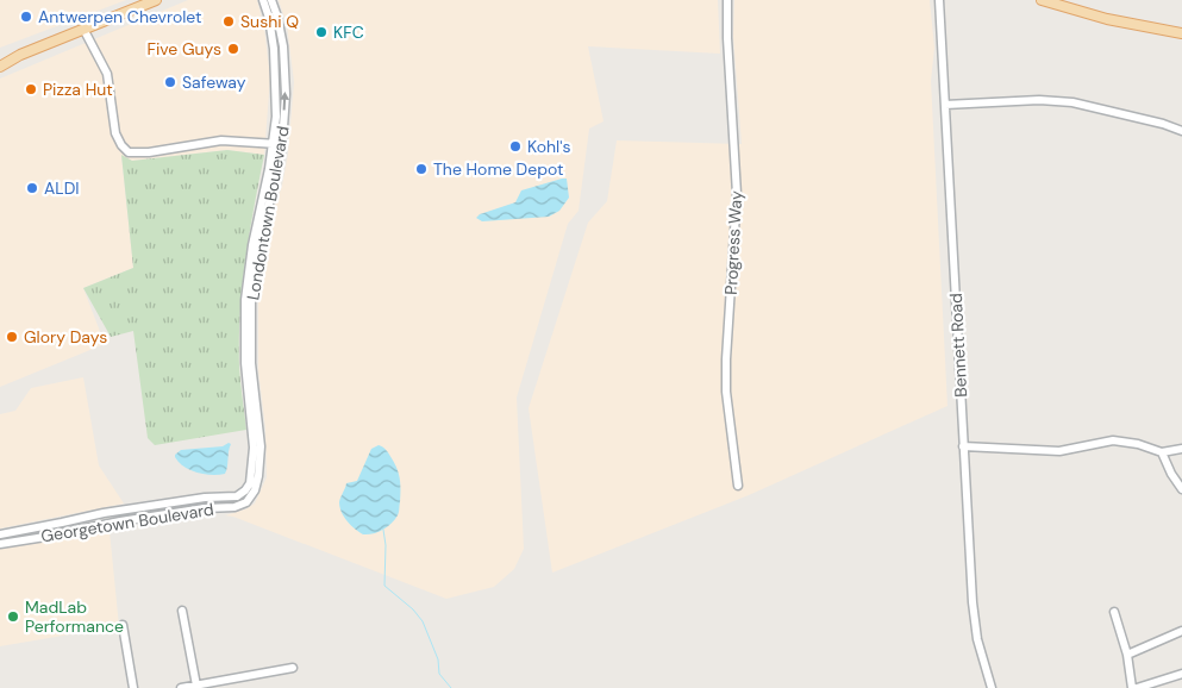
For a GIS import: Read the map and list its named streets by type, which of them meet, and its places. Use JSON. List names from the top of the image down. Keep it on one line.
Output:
{"streets":{"street":["Londontown Boulevard","Progress Way","Bennett Road","Georgetown Boulevard"]},"crossings":[["Londontown Boulevard","Georgetown Boulevard"]],"places":["Antwerpen Chevrolet","Sushi Q","KFC","Five Guys","Safeway","Pizza Hut","Kohl's","The Home Depot","ALDI","Glory Days","MadLab Performance"]}
